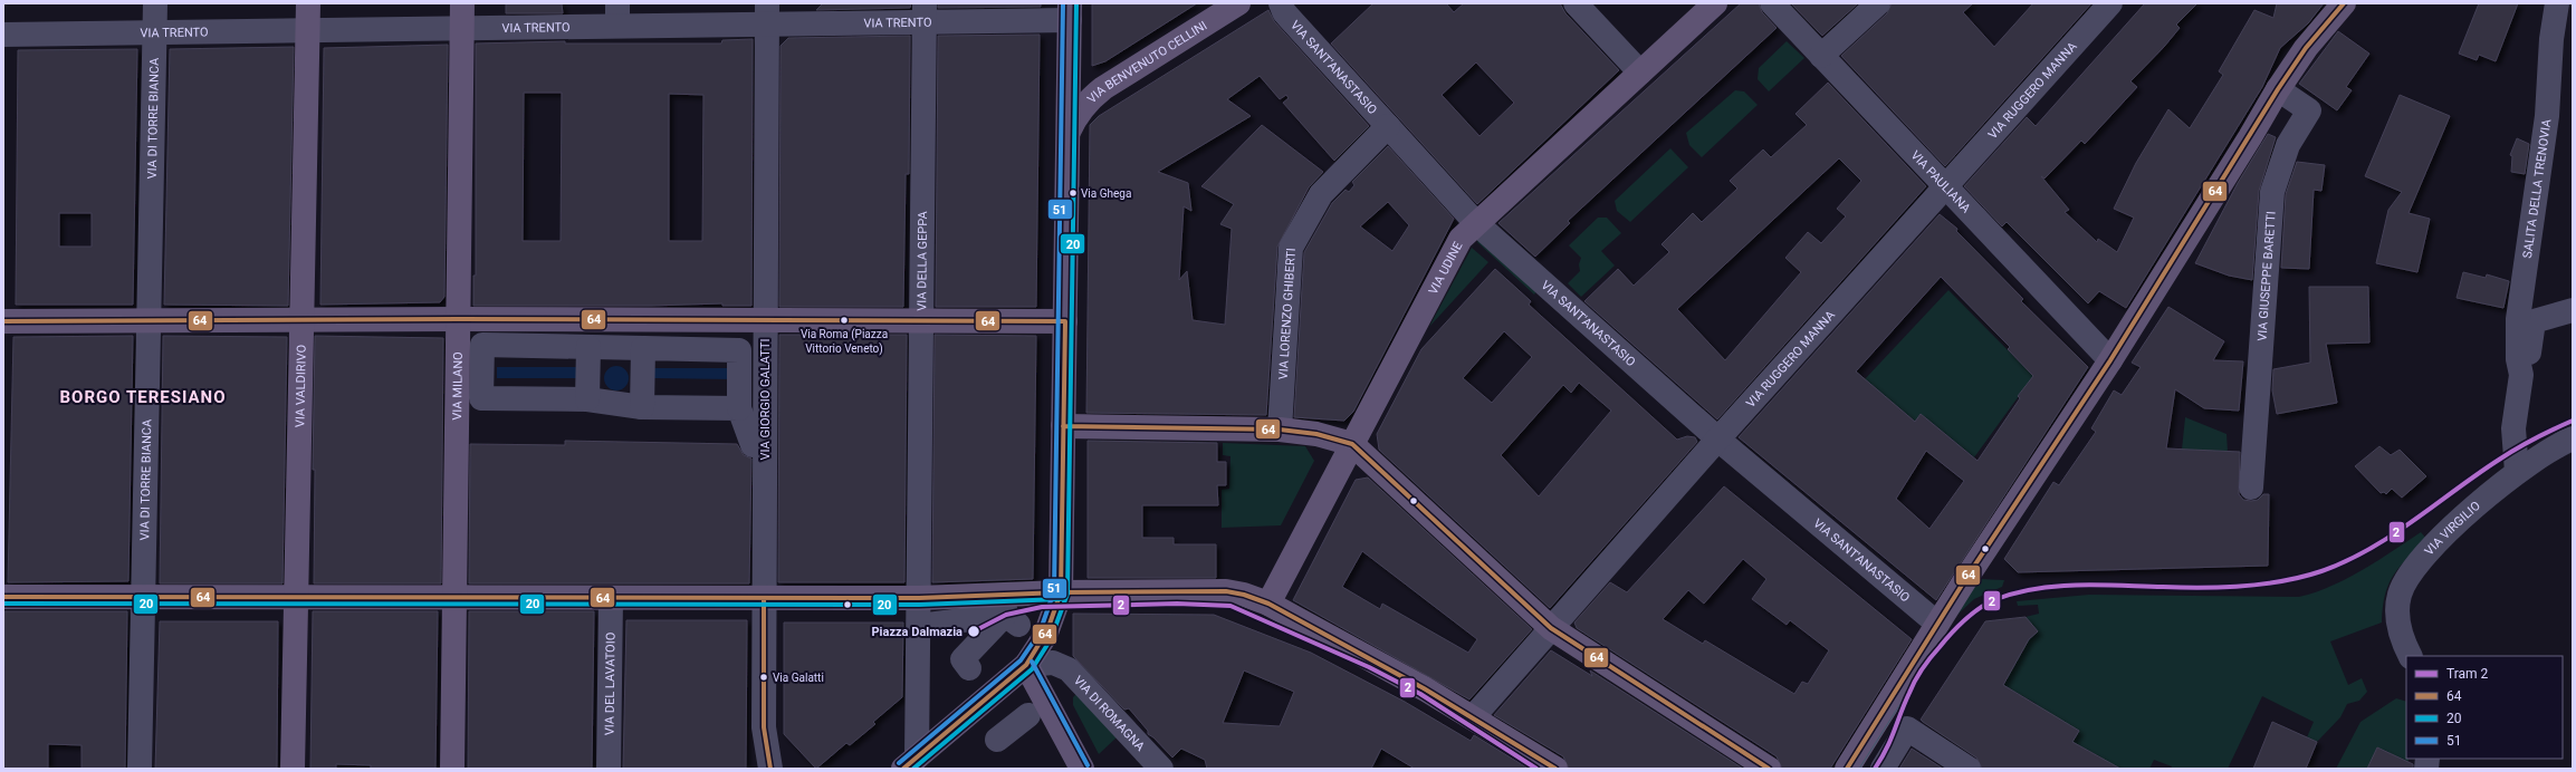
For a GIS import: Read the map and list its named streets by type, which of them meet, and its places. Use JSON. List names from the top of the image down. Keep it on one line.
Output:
{"streets":{"main road":["VIA BENVENUTO CELLINI","VIA UDINE","VIA VALDIRIVO","VIA MILANO"],"street":["VIA TRENTO","VIA SANT'ANASTASIO","VIA RUGGERO MANNA","VIA DI TORRE BIANCA","VIA PAULIANA","SALITA DELLA TRENOVIA","VIA DELLA GEPPA","VIA GIUSEPPE BARETTI","VIA LORENZO GHIBERTI","VIA GIORGIO GALATTI","VIA VIRGILIO","VIA DEL LAVATOIO","VIA DI ROMAGNA"]},"crossings":[["VIA TRENTO","VIA DI TORRE BIANCA"],["VIA TRENTO","VIA DELLA GEPPA"],["VIA TRENTO","VIA VALDIRIVO"],["VIA TRENTO","VIA MILANO"],["VIA TRENTO","VIA GIORGIO GALATTI"],["VIA SANT'ANASTASIO","VIA RUGGERO MANNA"],["VIA SANT'ANASTASIO","VIA UDINE"],["VIA SANT'ANASTASIO","VIA LORENZO GHIBERTI"],["VIA RUGGERO MANNA","VIA PAULIANA"],["SALITA DELLA TRENOVIA","VIA VIRGILIO"]],"districts":["BORGO TERESIANO"],"places":["Via Ghega","Via Roma (Piazza Vittorio Veneto)","Piazza Dalmazia","Via Galatti"],"lines":["transit line 64","transit line 20","transit line 51","tram line 2"],"legend":["Tram 2","64","20","51"]}
